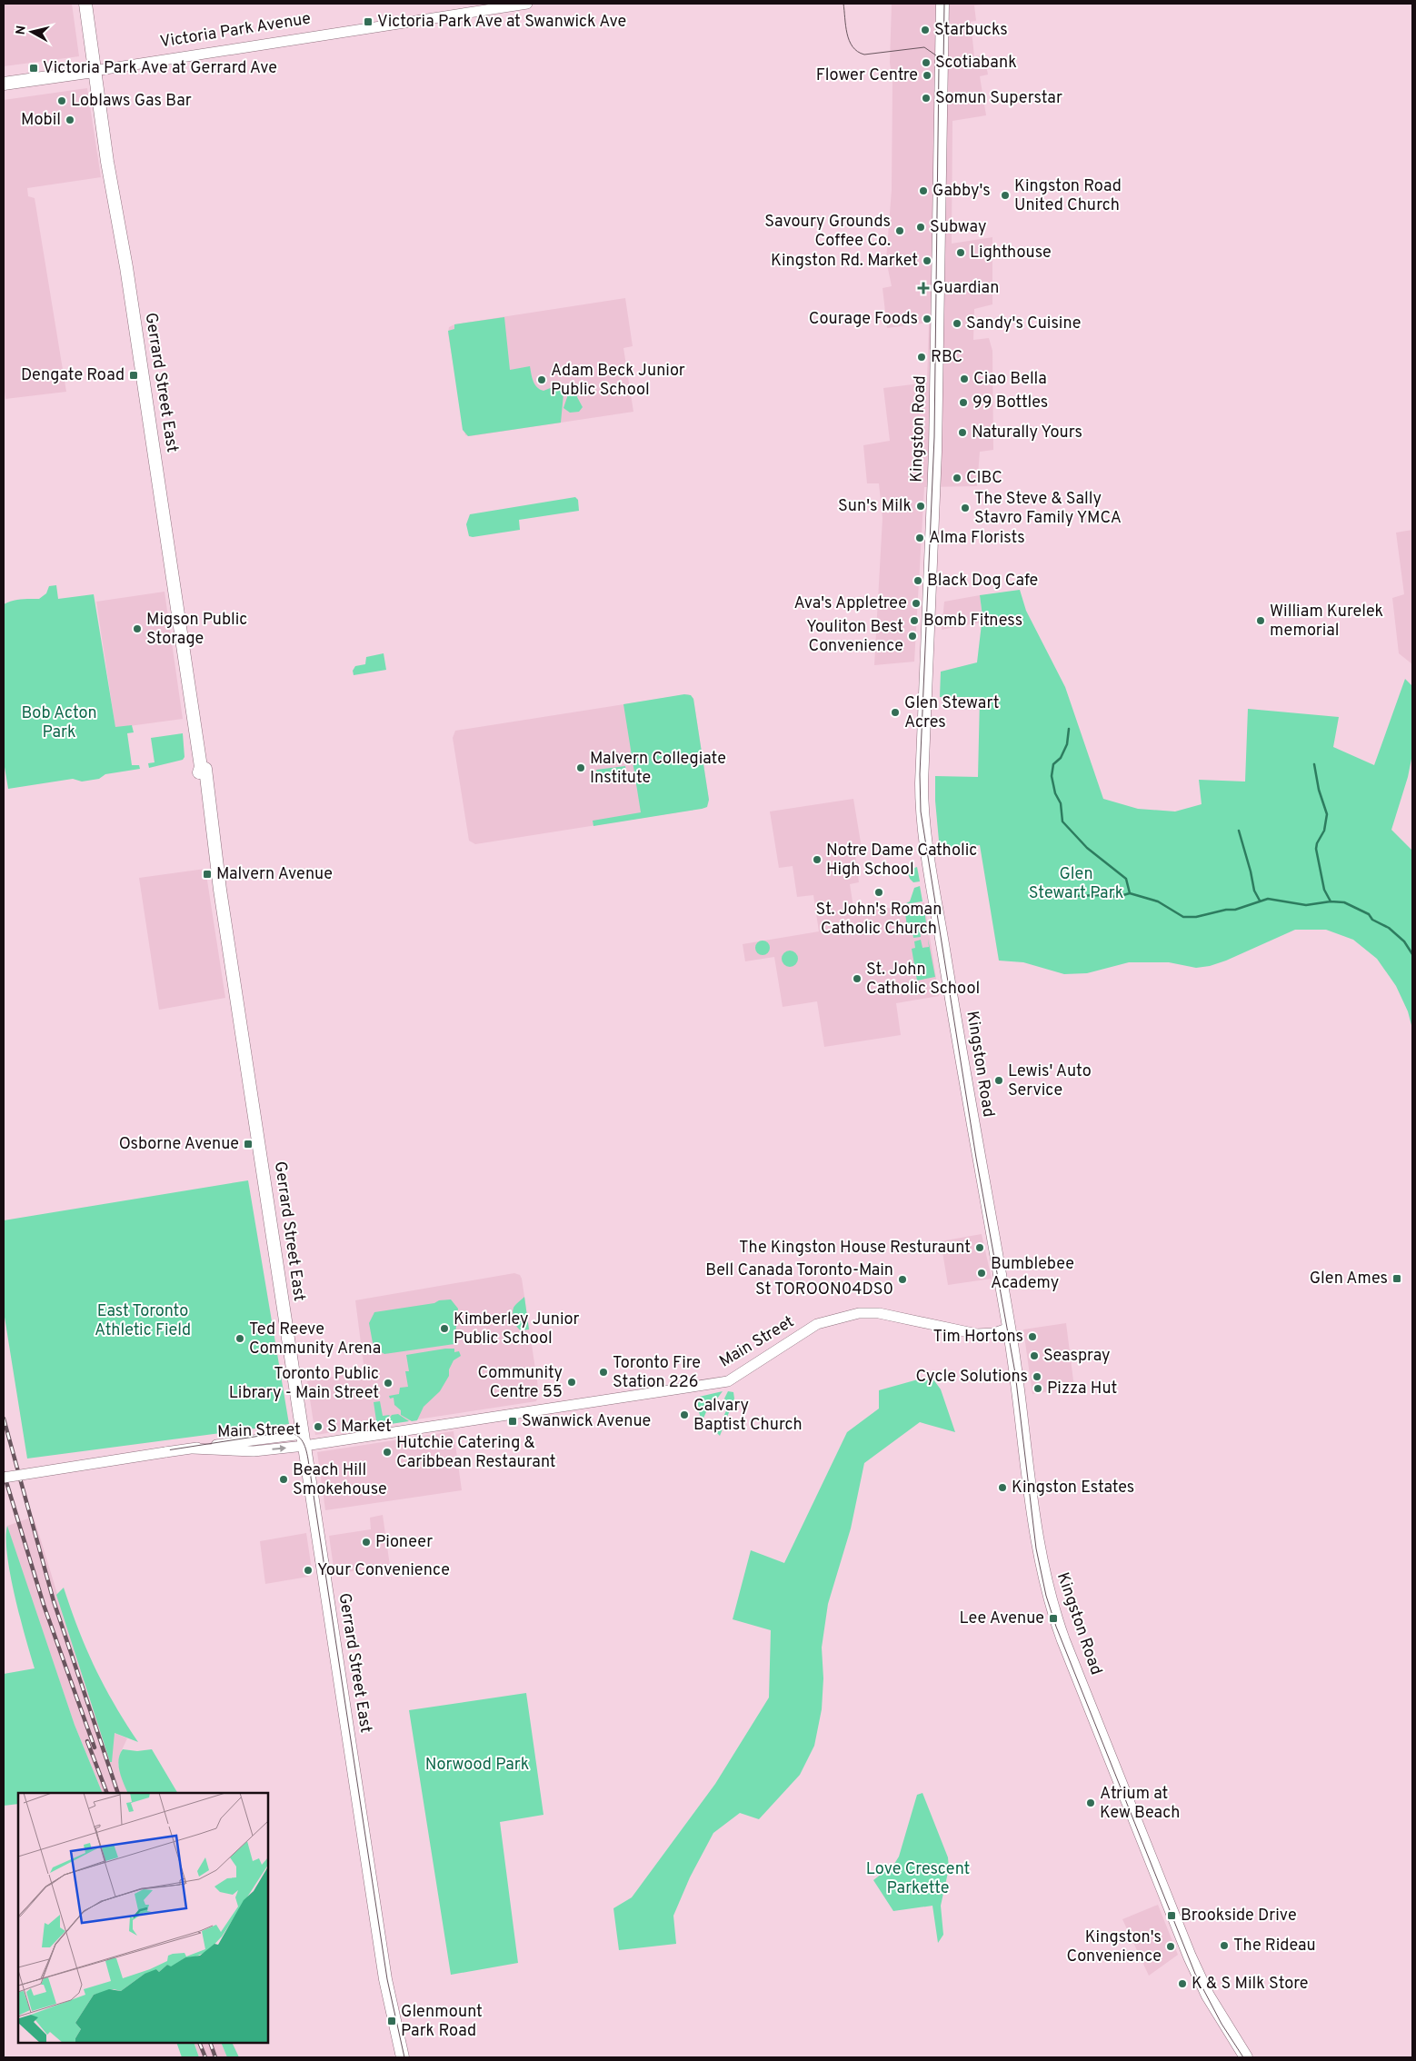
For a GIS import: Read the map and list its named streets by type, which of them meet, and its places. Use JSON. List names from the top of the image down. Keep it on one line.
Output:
{"streets":{"main road":["Victoria Park Avenue","Gerrard Street East","Kingston Road"],"street":["Main Street"]},"crossings":[["Victoria Park Avenue","Gerrard Street East"],["Gerrard Street East","Main Street"],["Kingston Road","Main Street"]],"parks":["Bob Acton Park","Glen Stewart Park","East Toronto Athletic Field","Norwood Park","Love Crescent Parkette"],"places":{"transit":["Victoria Park Ave at Swanwick Ave","Victoria Park Ave at Gerrard Ave","Dengate Road","Malvern Avenue","Osborne Avenue","Glen Ames","Swanwick Avenue","Lee Avenue","Brookside Drive","Glenmount Park Road"],"other":["Starbucks","Scotiabank","Flower Centre","Somun Superstar","Loblaws Gas Bar","Mobil","Gabby's","Kingston Road United Church","Subway","Savoury Grounds Coffee Co.","Lighthouse","Kingston Rd. Market","Courage Foods","Sandy's Cuisine","RBC","Ciao Bella","Adam Beck Junior Public School","99 Bottles","Naturally Yours","CIBC","Sun's Milk","The Steve & Sally Stavro Family YMCA","Alma Florists","Black Dog Cafe","Ava's Appletree","Bomb Fitness","William Kurelek memorial","Migson Public Storage","Youliton Best Convenience","Glen Stewart Acres","Malvern Collegiate Institute","Notre Dame Catholic High School","St. John's Roman Catholic Church","St. John Catholic School","Lewis' Auto Service","The Kingston House Resturaunt","Bumblebee Academy","Bell Canada Toronto-Main St TOROON04DS0","Kimberley Junior Public School","Tim Hortons","Ted Reeve Community Arena","Seaspray","Toronto Fire Station 226","Cycle Solutions","Community Centre 55","Toronto Public Library - Main Street","Pizza Hut","Calvary Baptist Church","S Market","Hutchie Catering & Caribbean Restaurant","Beach Hill Smokehouse","Kingston Estates","Pioneer","Your Convenience","Atrium at Kew Beach","The Rideau","Kingston's Convenience","K & S Milk Store"],"health":["Guardian"]},"north":"left"}
